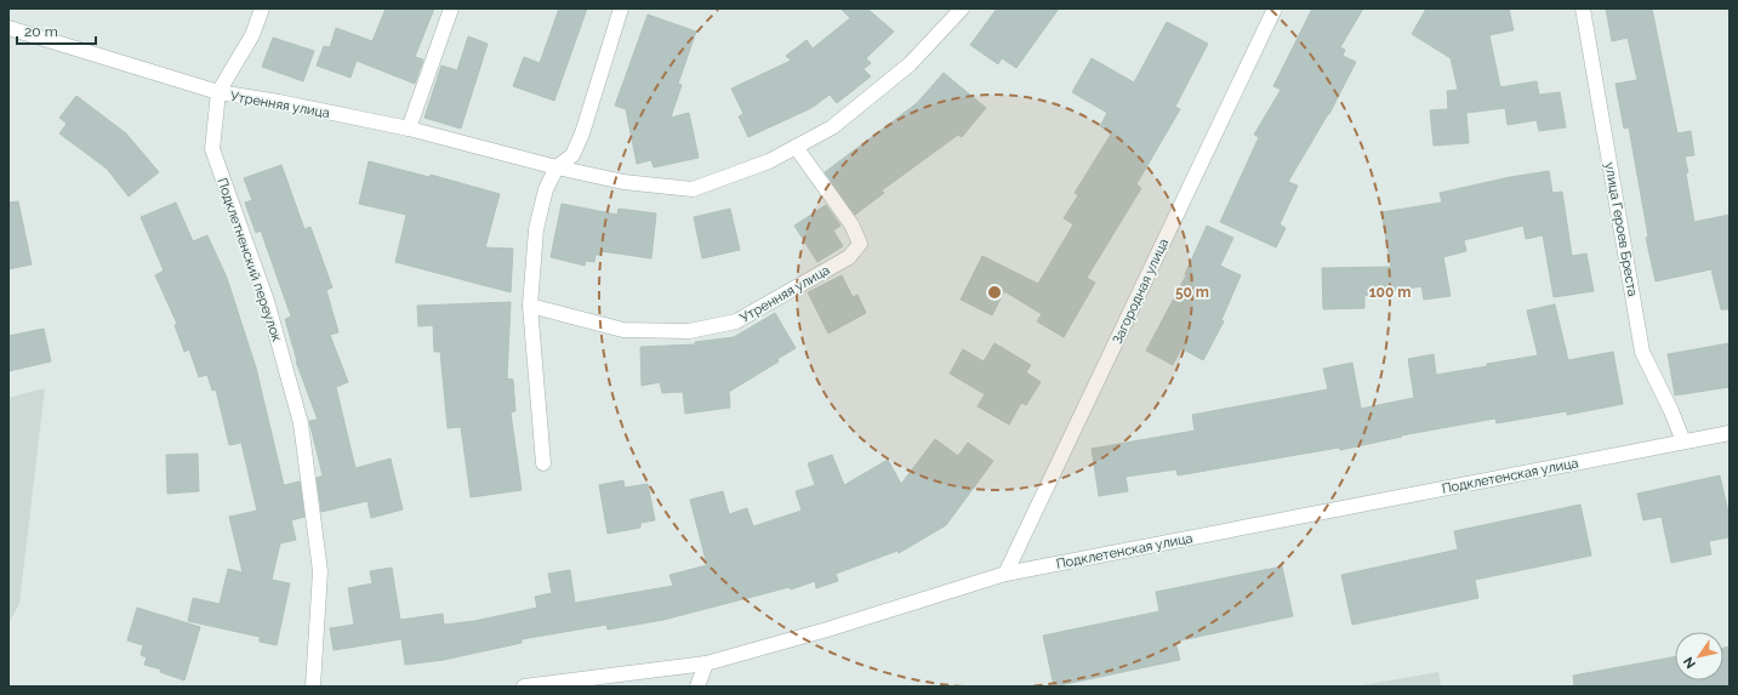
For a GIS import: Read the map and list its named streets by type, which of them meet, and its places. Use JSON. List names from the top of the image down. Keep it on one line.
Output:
{"streets":{"street":["Утренняя улица","улица Героев Бреста","Подклетненский переулок","Загородная улица","Подклетенская улица"]},"crossings":[["Утренняя улица","Подклетненский переулок"],["улица Героев Бреста","Подклетенская улица"],["Загородная улица","Подклетенская улица"]],"scale_bar":"20 m","north":"bottom left","rings":["50 m","100 m"]}
